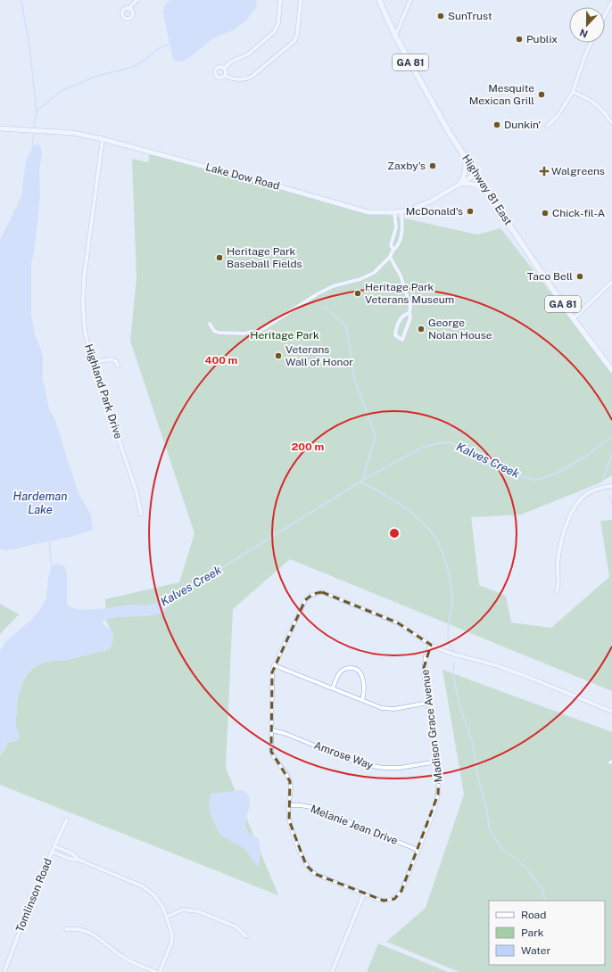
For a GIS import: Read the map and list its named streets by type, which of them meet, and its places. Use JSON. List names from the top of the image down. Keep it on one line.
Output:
{"streets":{"main road":["GA 81","Highway 81 East"],"street":["Lake Dow Road","Highland Park Drive","Madison Grace Avenue","Amrose Way","Melanie Jean Drive","Tomlinson Road"]},"crossings":[["Lake Dow Road","Highway 81 East"],["Lake Dow Road","Highland Park Drive"],["Madison Grace Avenue","Amrose Way"],["Madison Grace Avenue","Melanie Jean Drive"]],"water":["Kalves Creek","Hardeman Lake"],"parks":["Heritage Park"],"places":{"other":["SunTrust","Publix","Mesquite Mexican Grill","Dunkin'","Zaxby's","McDonald's","Chick-fil-A","Heritage Park Baseball Fields","Taco Bell","Heritage Park Veterans Museum","George Nolan House","Veterans Wall of Honor"],"health":["Walgreens"]},"legend":["Road","Park","Water"],"north":"bottom","rings":["400 m","200 m"]}
